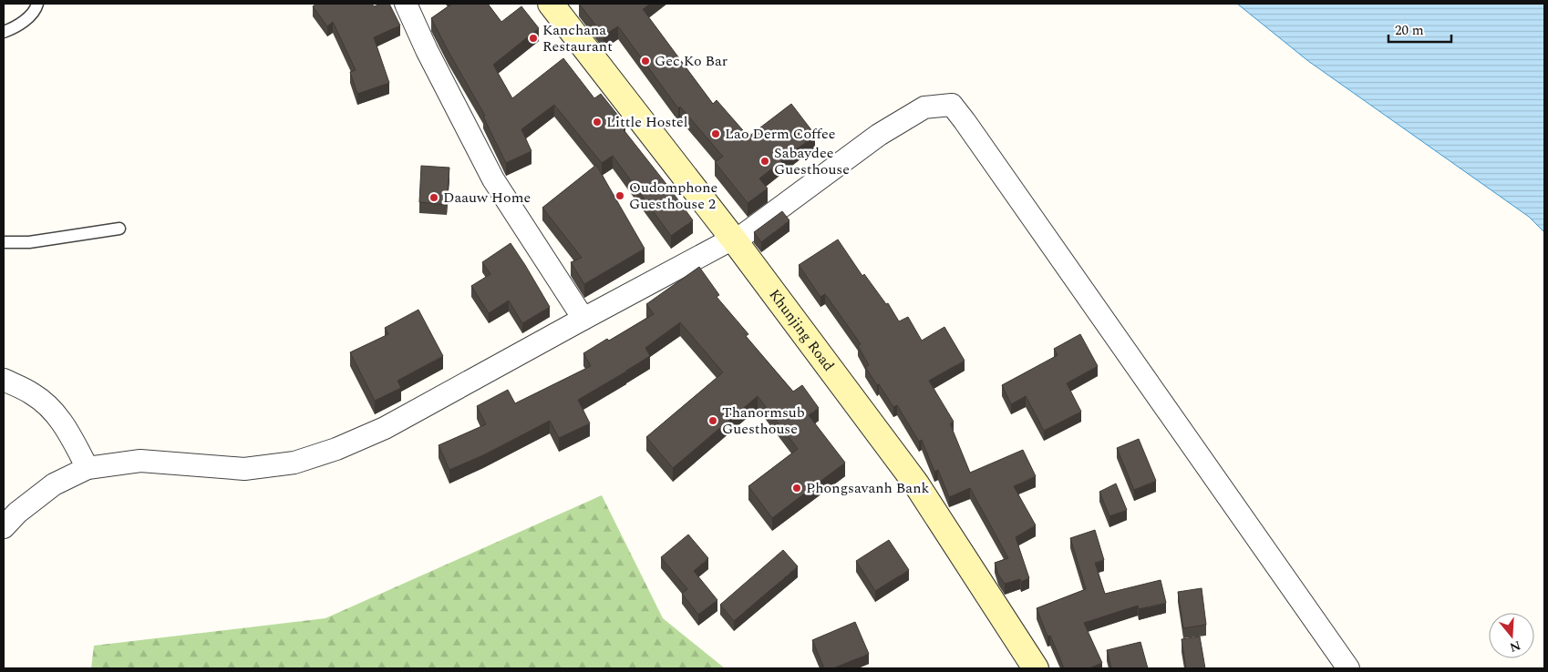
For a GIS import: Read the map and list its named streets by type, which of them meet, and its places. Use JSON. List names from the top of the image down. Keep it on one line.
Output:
{"streets":{"main road":["Khunjing Road"]},"places":["Kanchana Restaurant","Gec Ko Bar","Little Hostel","Lao Derm Coffee","Sabaydee Guesthouse","Oudomphone Guesthouse 2","Daauw Home","Thanormsub Guesthouse","Phongsavanh Bank"],"scale_bar":"20 m","north":"bottom"}
